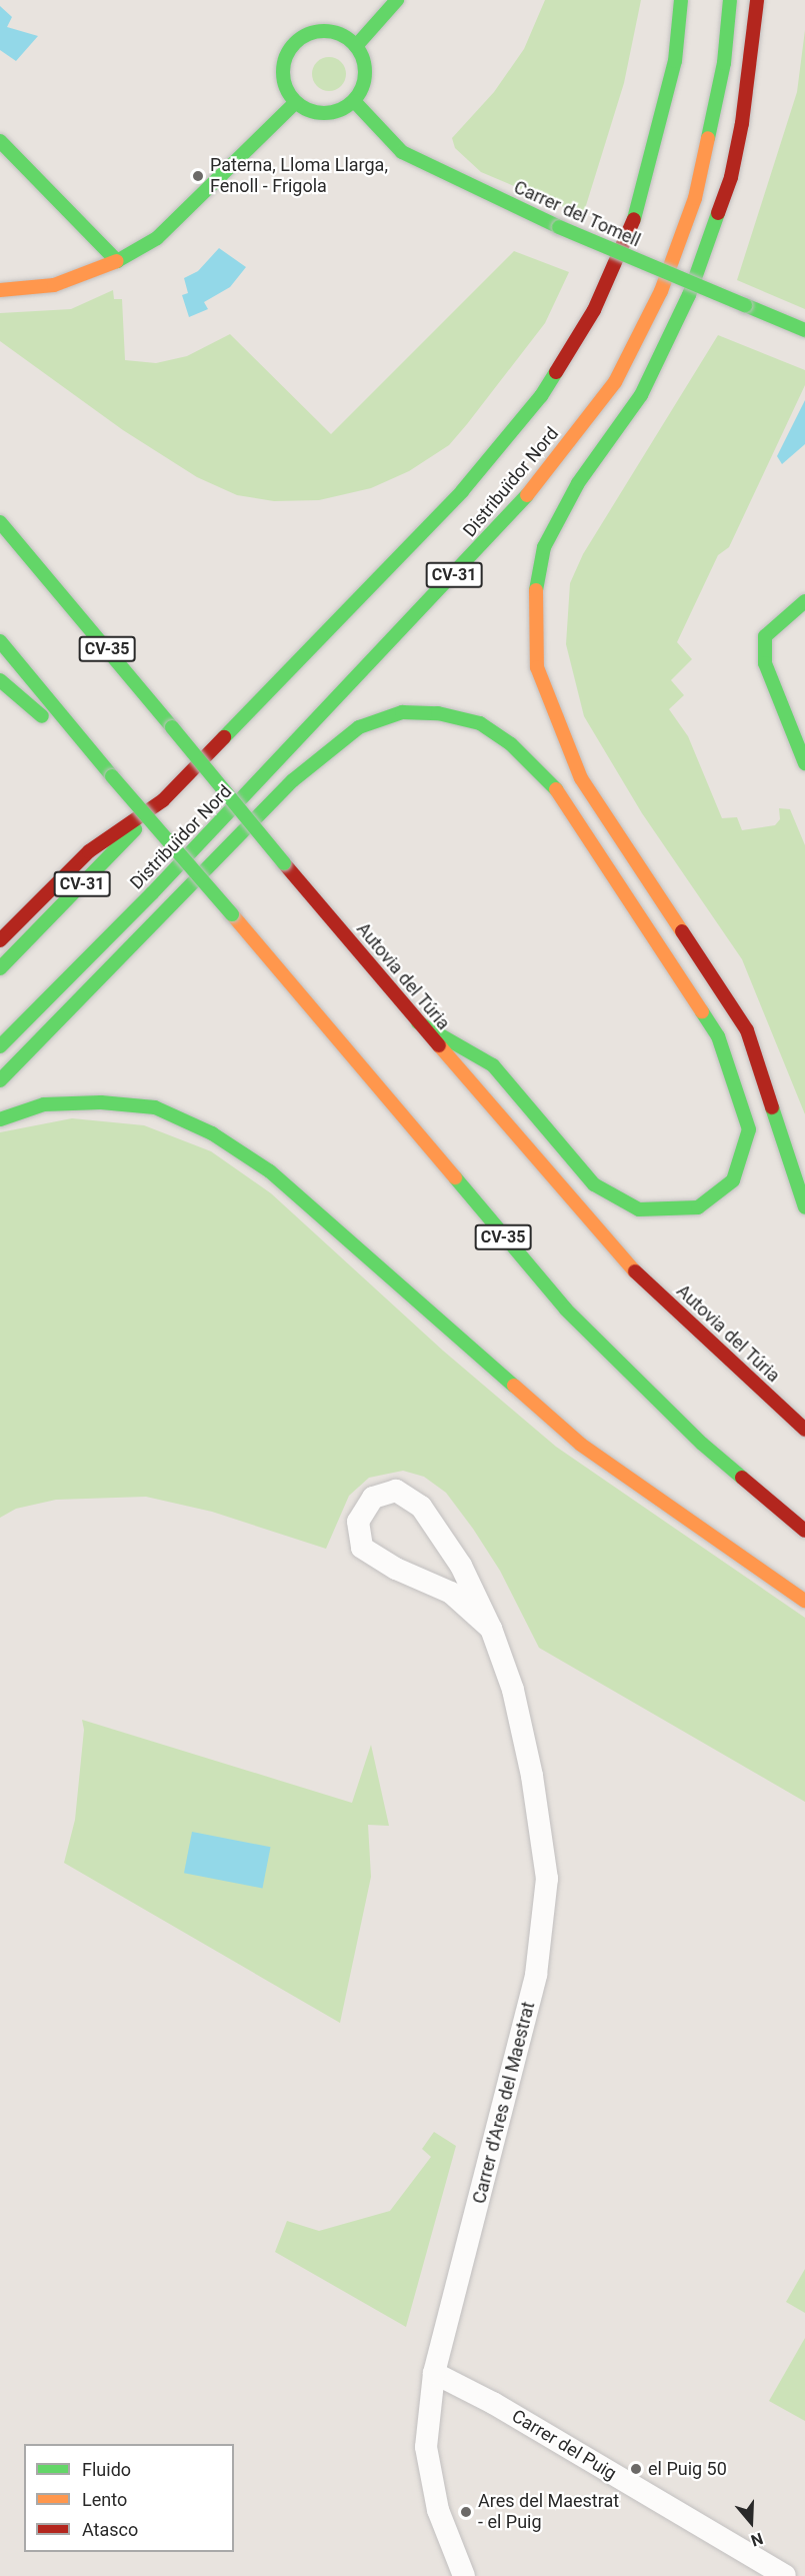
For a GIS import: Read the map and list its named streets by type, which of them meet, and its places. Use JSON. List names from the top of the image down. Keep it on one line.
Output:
{"streets":{"main road":["Carrer del Tomell","Distribuïdor Nord","CV-31","CV-35","Autovia del Túria"],"street":["Carrer d'Ares del Maestrat","Carrer del Puig"]},"crossings":[["Carrer d'Ares del Maestrat","Carrer del Puig"]],"places":["Paterna, Lloma Llarga, Fenoll - Frigola","el Puig 50","Ares del Maestrat - el Puig"],"legend":["Fluido","Lento","Atasco"],"north":"bottom"}
